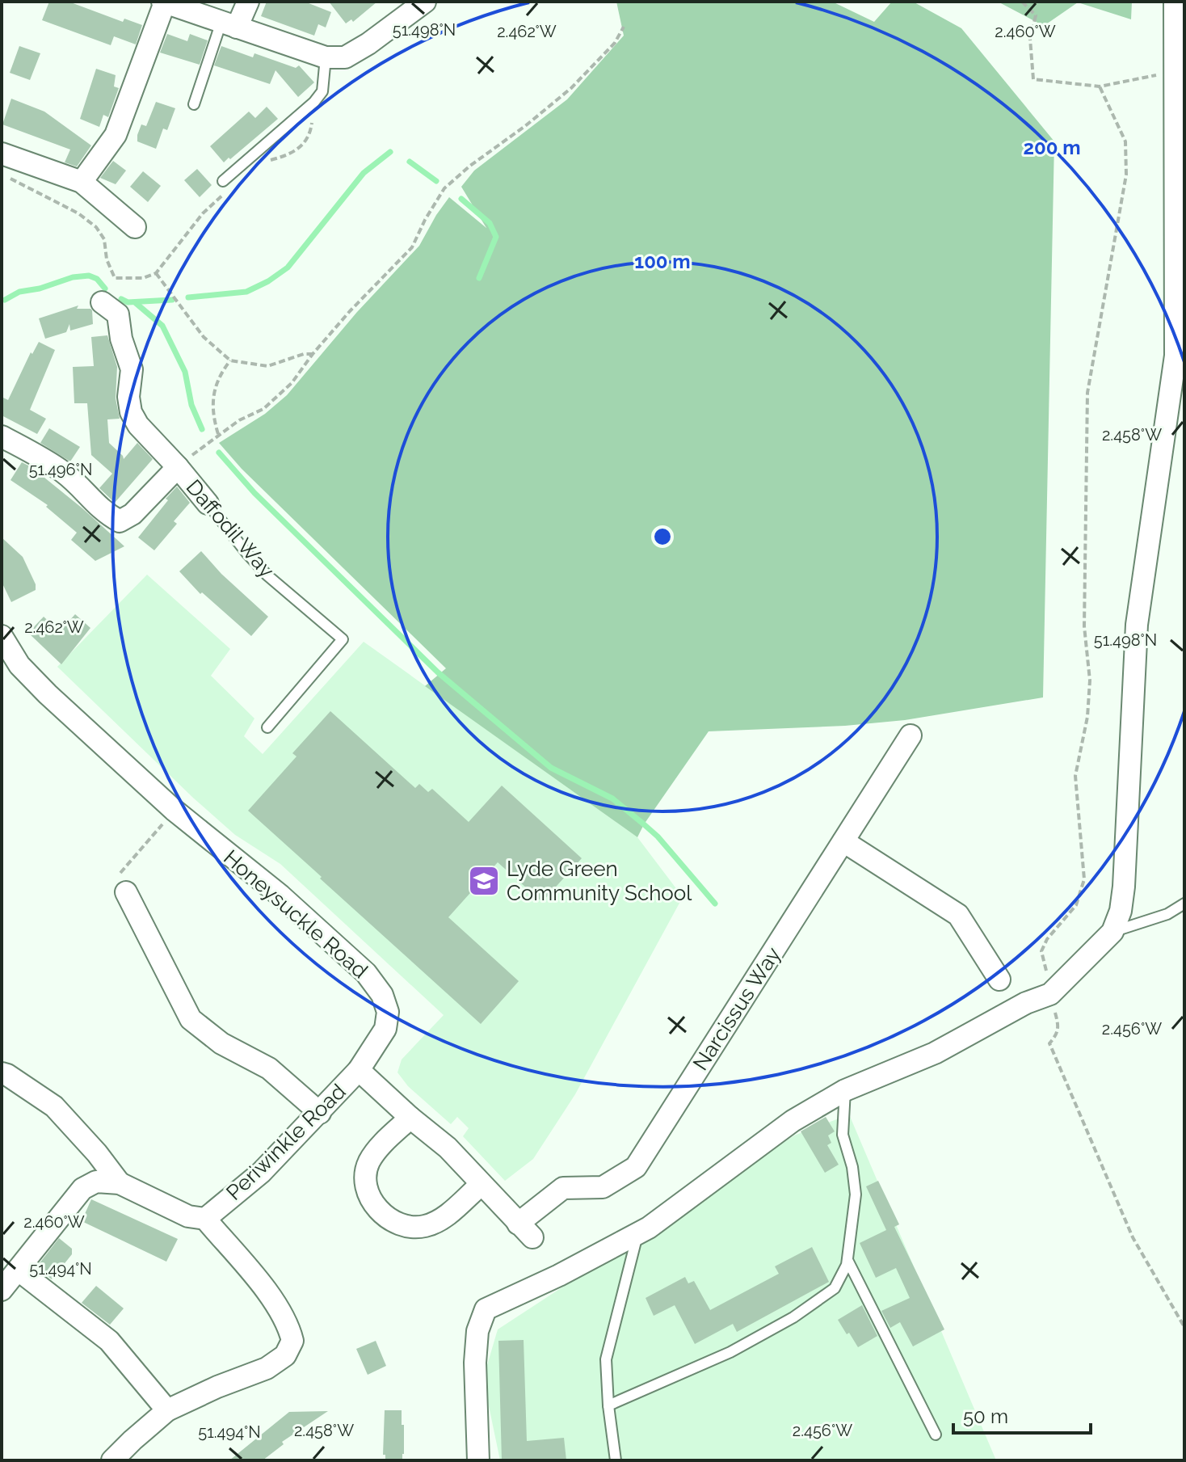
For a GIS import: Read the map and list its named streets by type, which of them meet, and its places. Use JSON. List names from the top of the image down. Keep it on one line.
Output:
{"streets":{"street":["Daffodil Way","Honeysuckle Road","Narcissus Way","Periwinkle Road"]},"crossings":[["Honeysuckle Road","Periwinkle Road"]],"places":{"school or university":["Lyde Green Community School"]},"scale_bar":"50 m","coordinates":["51.498°N","2.462°W","2.460°W","2.458°W","51.496°N","2.456°W","51.494°N"],"rings":["200 m","100 m"]}
